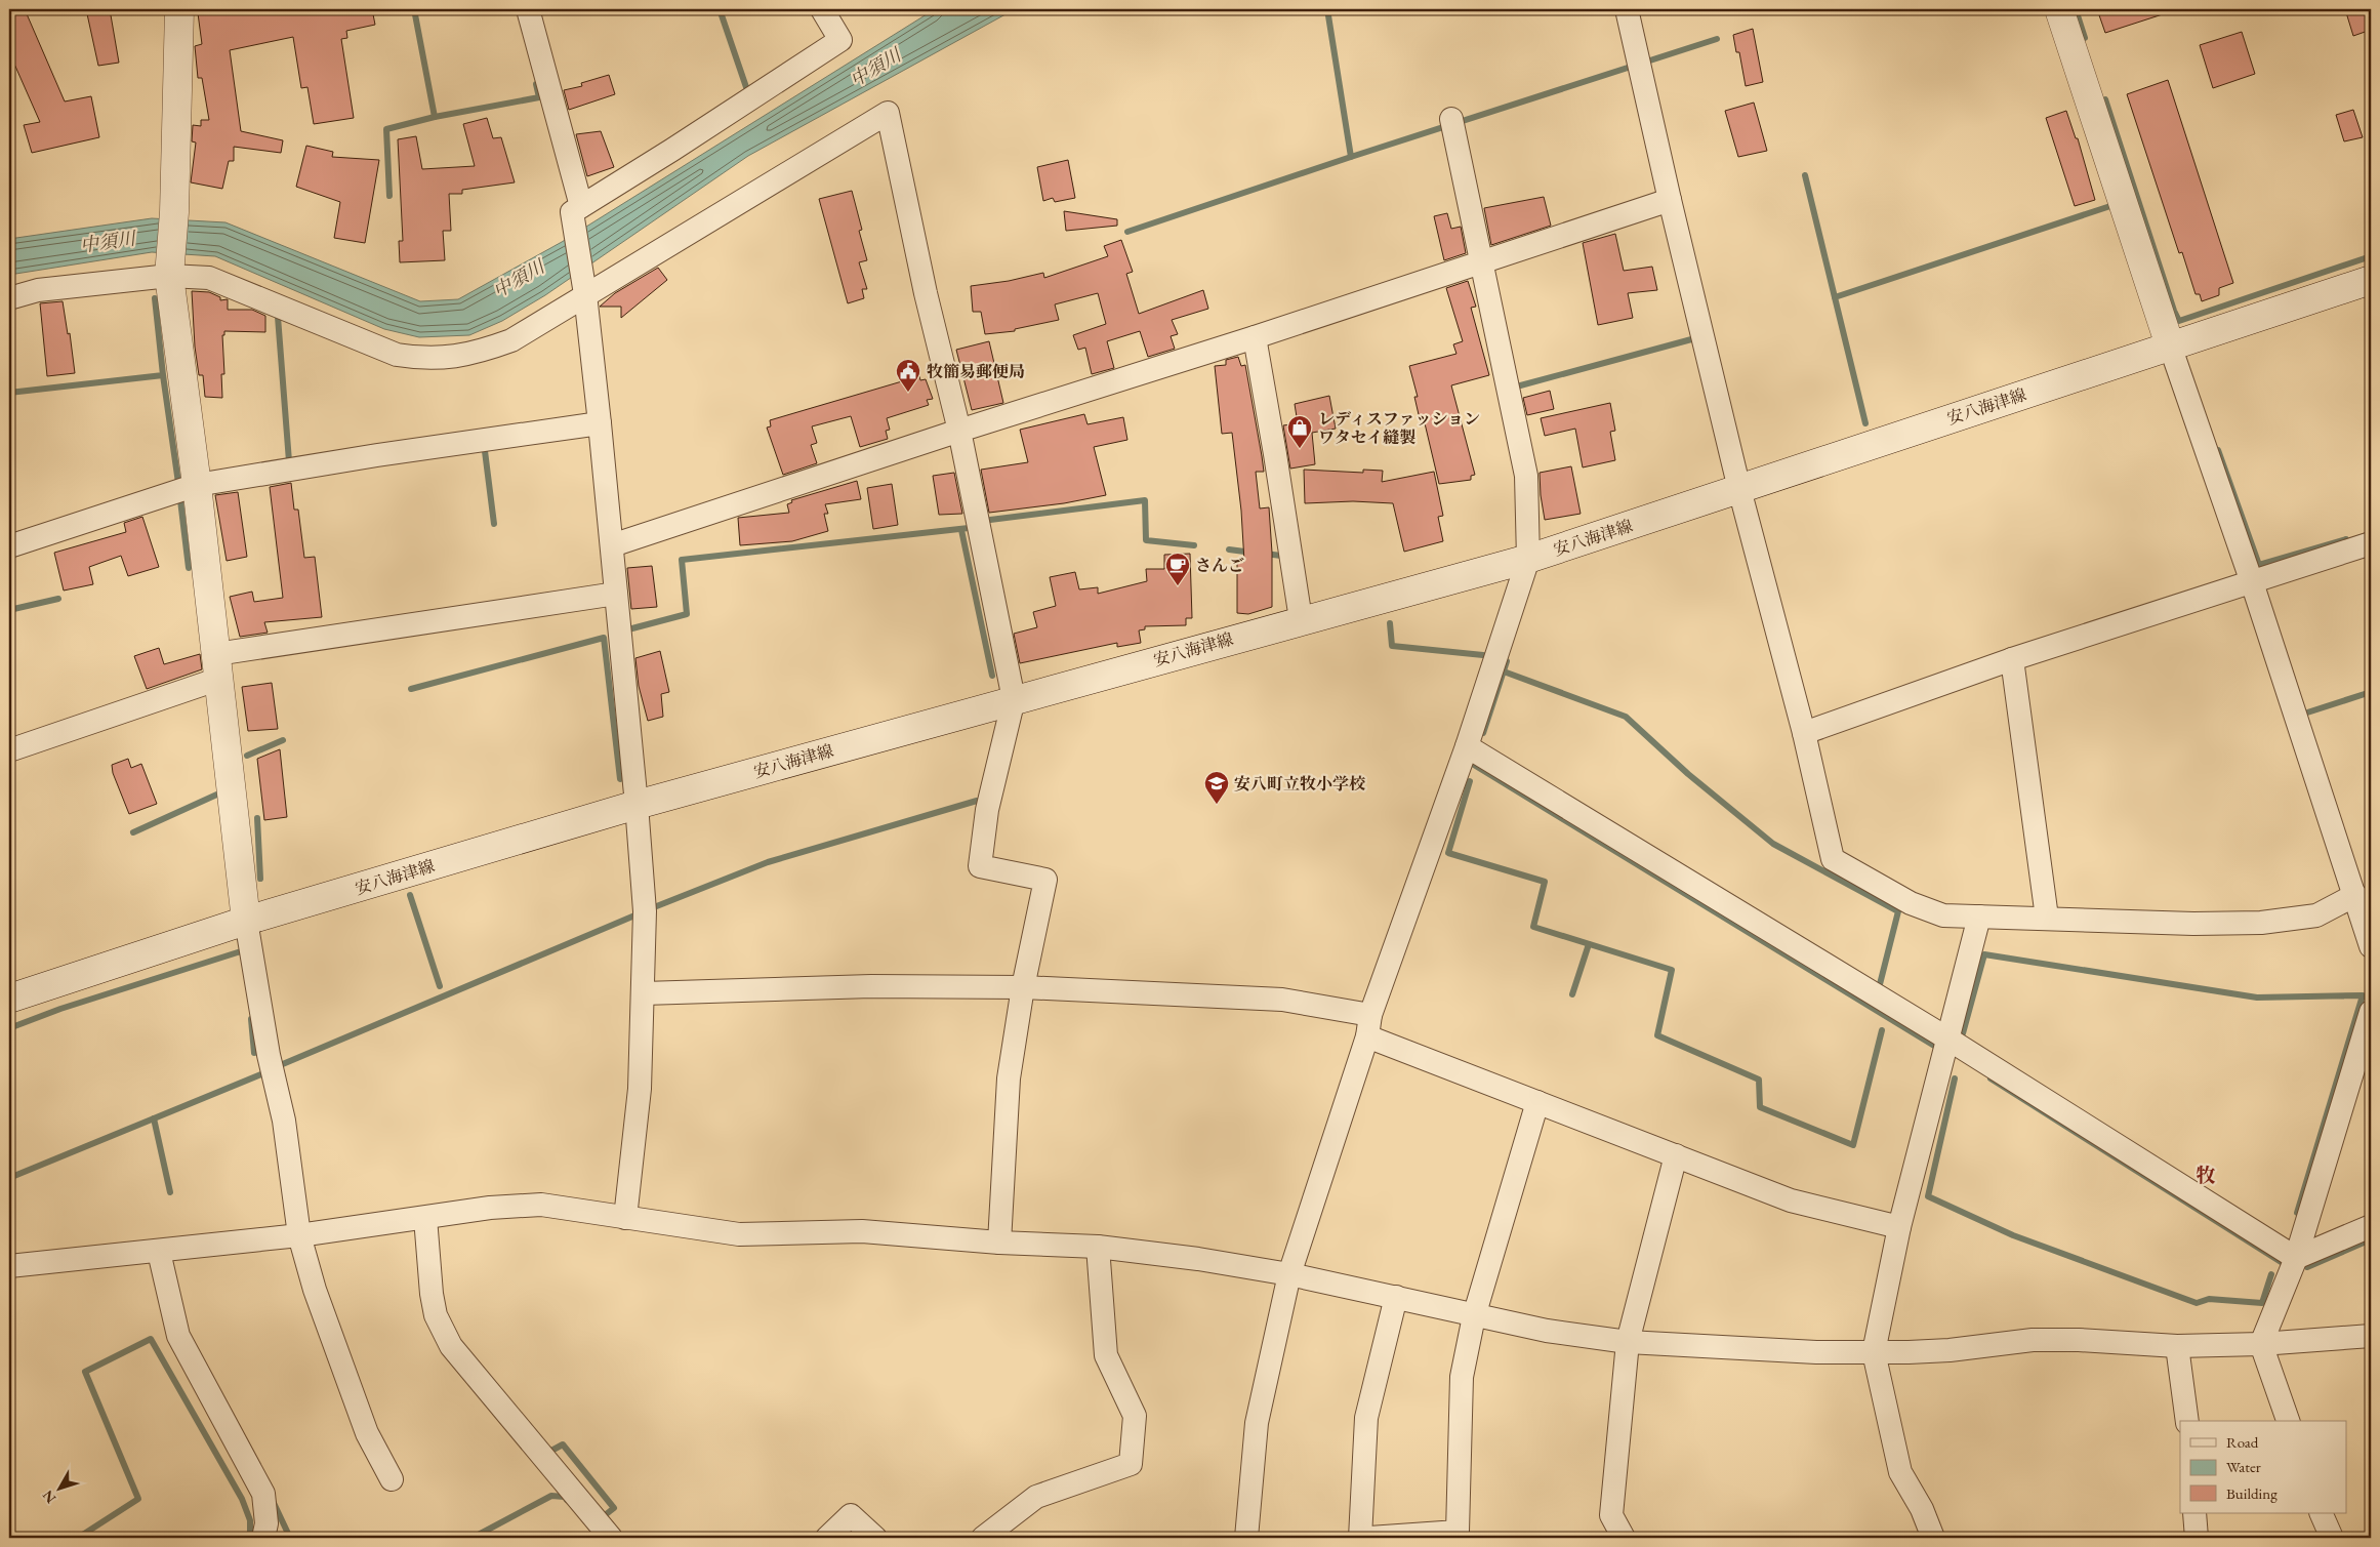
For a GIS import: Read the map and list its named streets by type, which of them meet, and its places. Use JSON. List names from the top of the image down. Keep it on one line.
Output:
{"streets":{"main road":["安八海津線"]},"districts":["牧"],"water":["中須川"],"places":{"public building":["牧簡易郵便局"],"shop":["レディスファッション ワタセイ縫製"],"cafe":["さんご"],"school or university":["安八町立牧小学校"]},"legend":["Road","Water","Building"],"north":"bottom left"}
